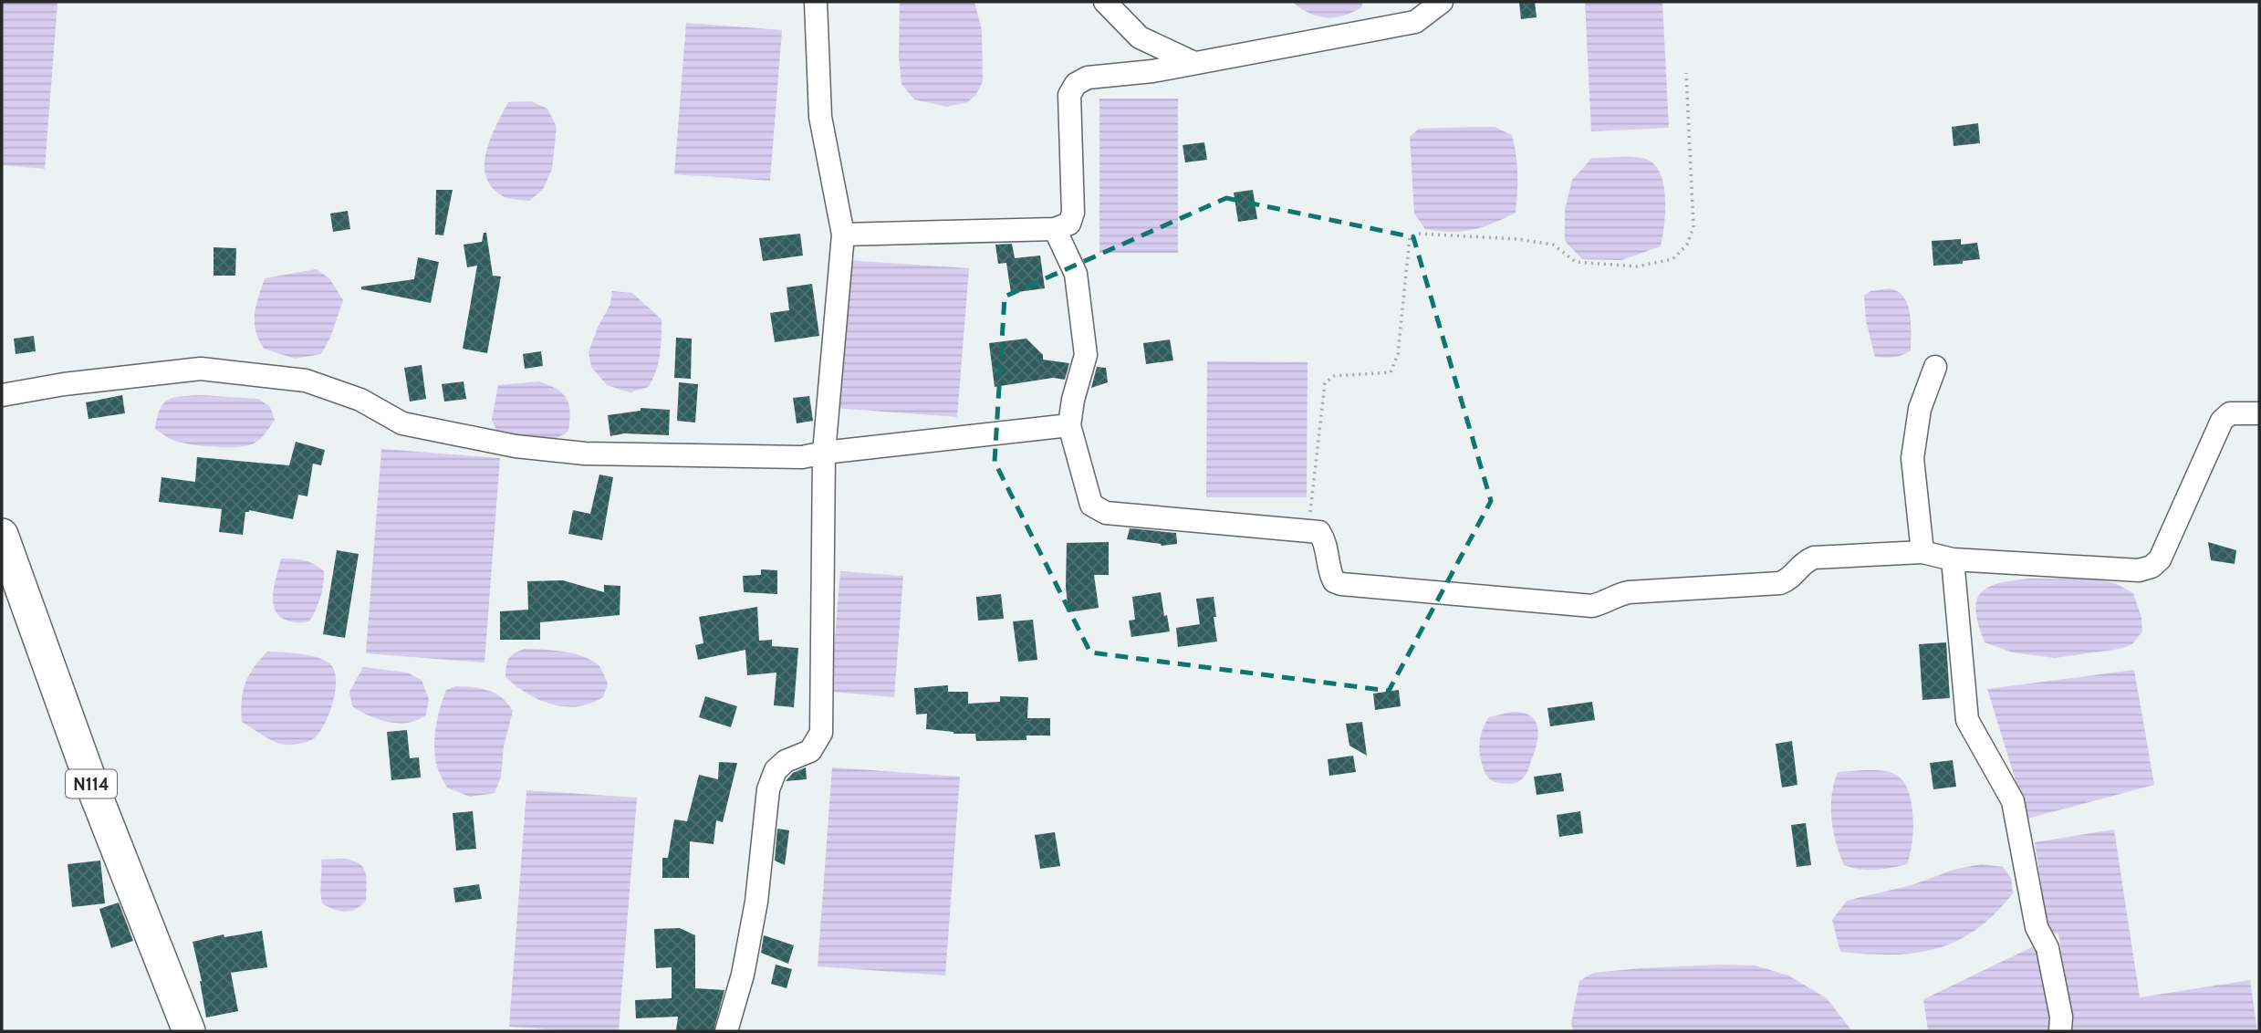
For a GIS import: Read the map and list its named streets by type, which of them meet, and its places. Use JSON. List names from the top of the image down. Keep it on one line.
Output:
{"streets":{"highway":["N114"]}}
